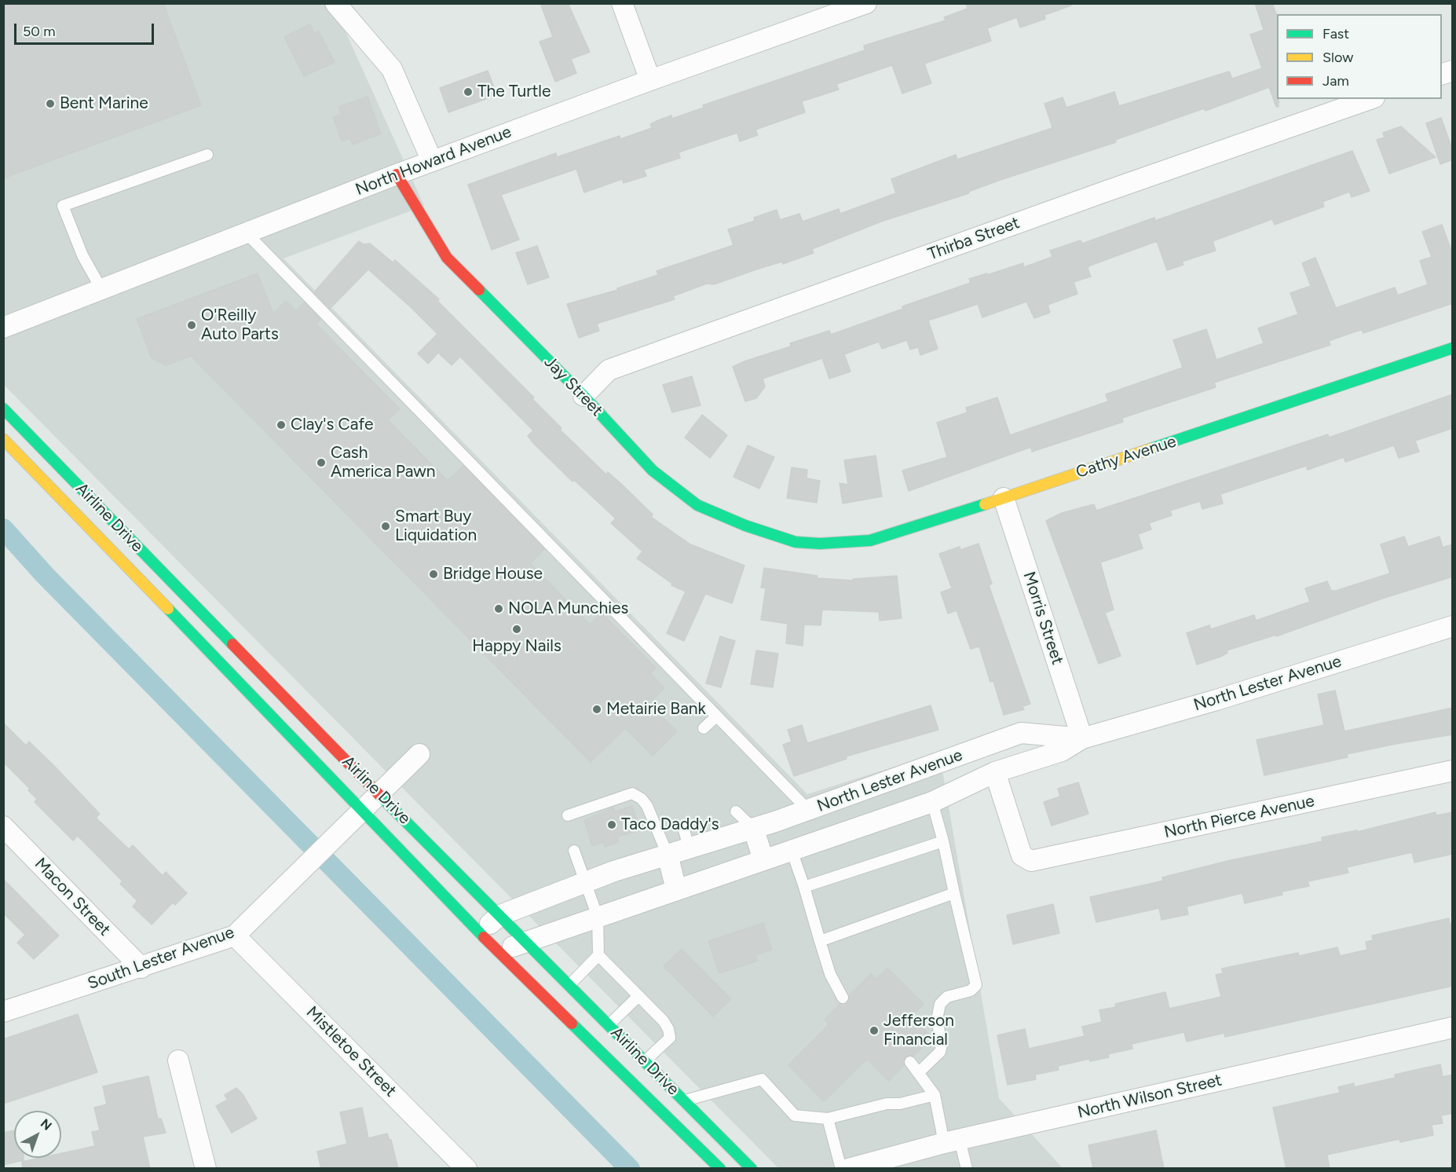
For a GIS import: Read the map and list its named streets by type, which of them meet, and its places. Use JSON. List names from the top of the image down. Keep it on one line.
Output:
{"streets":{"main road":["Jay Street","Cathy Avenue","Airline Drive"],"street":["North Howard Avenue","Thirba Street","Morris Street","North Lester Avenue","North Pierce Avenue","Macon Street","South Lester Avenue","Mistletoe Street","North Wilson Street"]},"crossings":[["North Howard Avenue","Jay Street"],["Thirba Street","Jay Street"],["Jay Street","Cathy Avenue"],["Cathy Avenue","Morris Street"],["Airline Drive","North Lester Avenue"],["Airline Drive","South Lester Avenue"],["Morris Street","North Lester Avenue"],["North Lester Avenue","North Pierce Avenue"],["Macon Street","South Lester Avenue"],["South Lester Avenue","Mistletoe Street"]],"places":["The Turtle","Bent Marine","O'Reilly Auto Parts","Clay's Cafe","Cash America Pawn","Smart Buy Liquidation","Bridge House","NOLA Munchies","Happy Nails","Metairie Bank","Taco Daddy's","Jefferson Financial"],"legend":["Fast","Slow","Jam"],"scale_bar":"50 m","north":"top right"}
